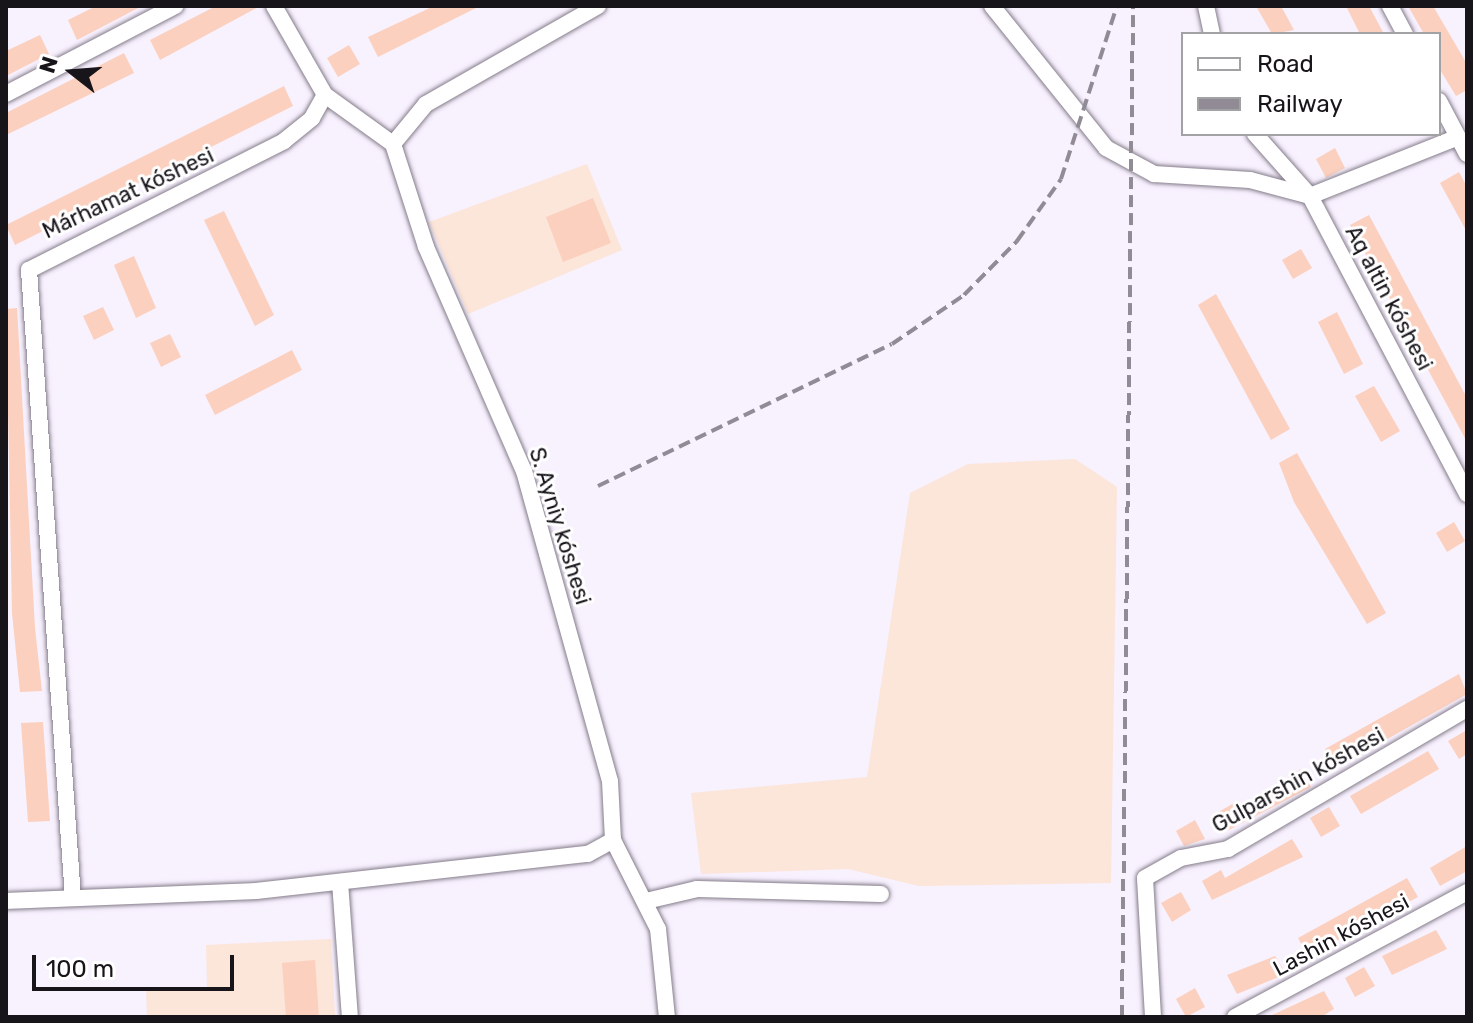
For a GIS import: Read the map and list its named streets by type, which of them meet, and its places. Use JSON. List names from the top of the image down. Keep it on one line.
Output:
{"streets":{"street":["Márhamat kóshesi","Aq altin kóshesi","S. Ayniy kóshesi","Gulparshin kóshesi","Lashin kóshesi"]},"legend":["Road","Railway"],"scale_bar":"100 m","north":"left"}
